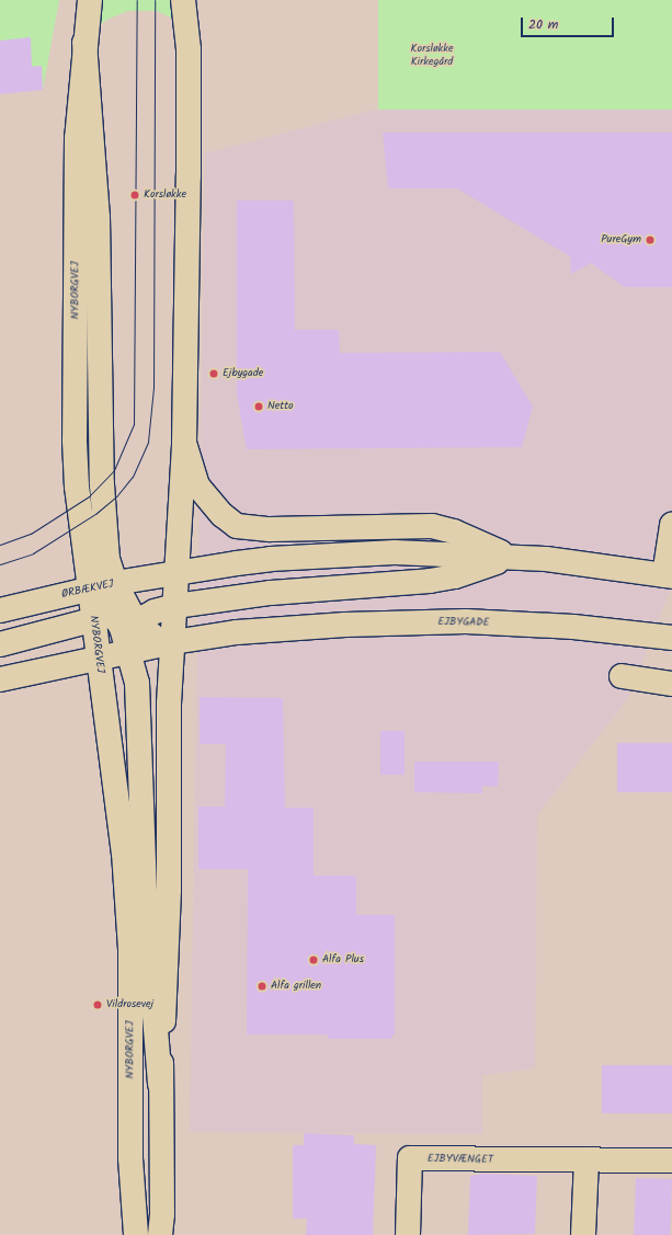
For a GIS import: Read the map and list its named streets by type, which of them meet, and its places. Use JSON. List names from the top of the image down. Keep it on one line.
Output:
{"streets":{"main road":["NYBORGVEJ","ØRBÆKVEJ","EJBYGADE","EJBYVÆNGET"]},"crossings":[["NYBORGVEJ","ØRBÆKVEJ"],["NYBORGVEJ","EJBYGADE"]],"parks":["Korsløkke Kirkegård"],"places":["Korsløkke","PureGym","Ejbygade","Netto","Alfa Plus","Alfa grillen","Vildrosevej"],"scale_bar":"20 m"}
